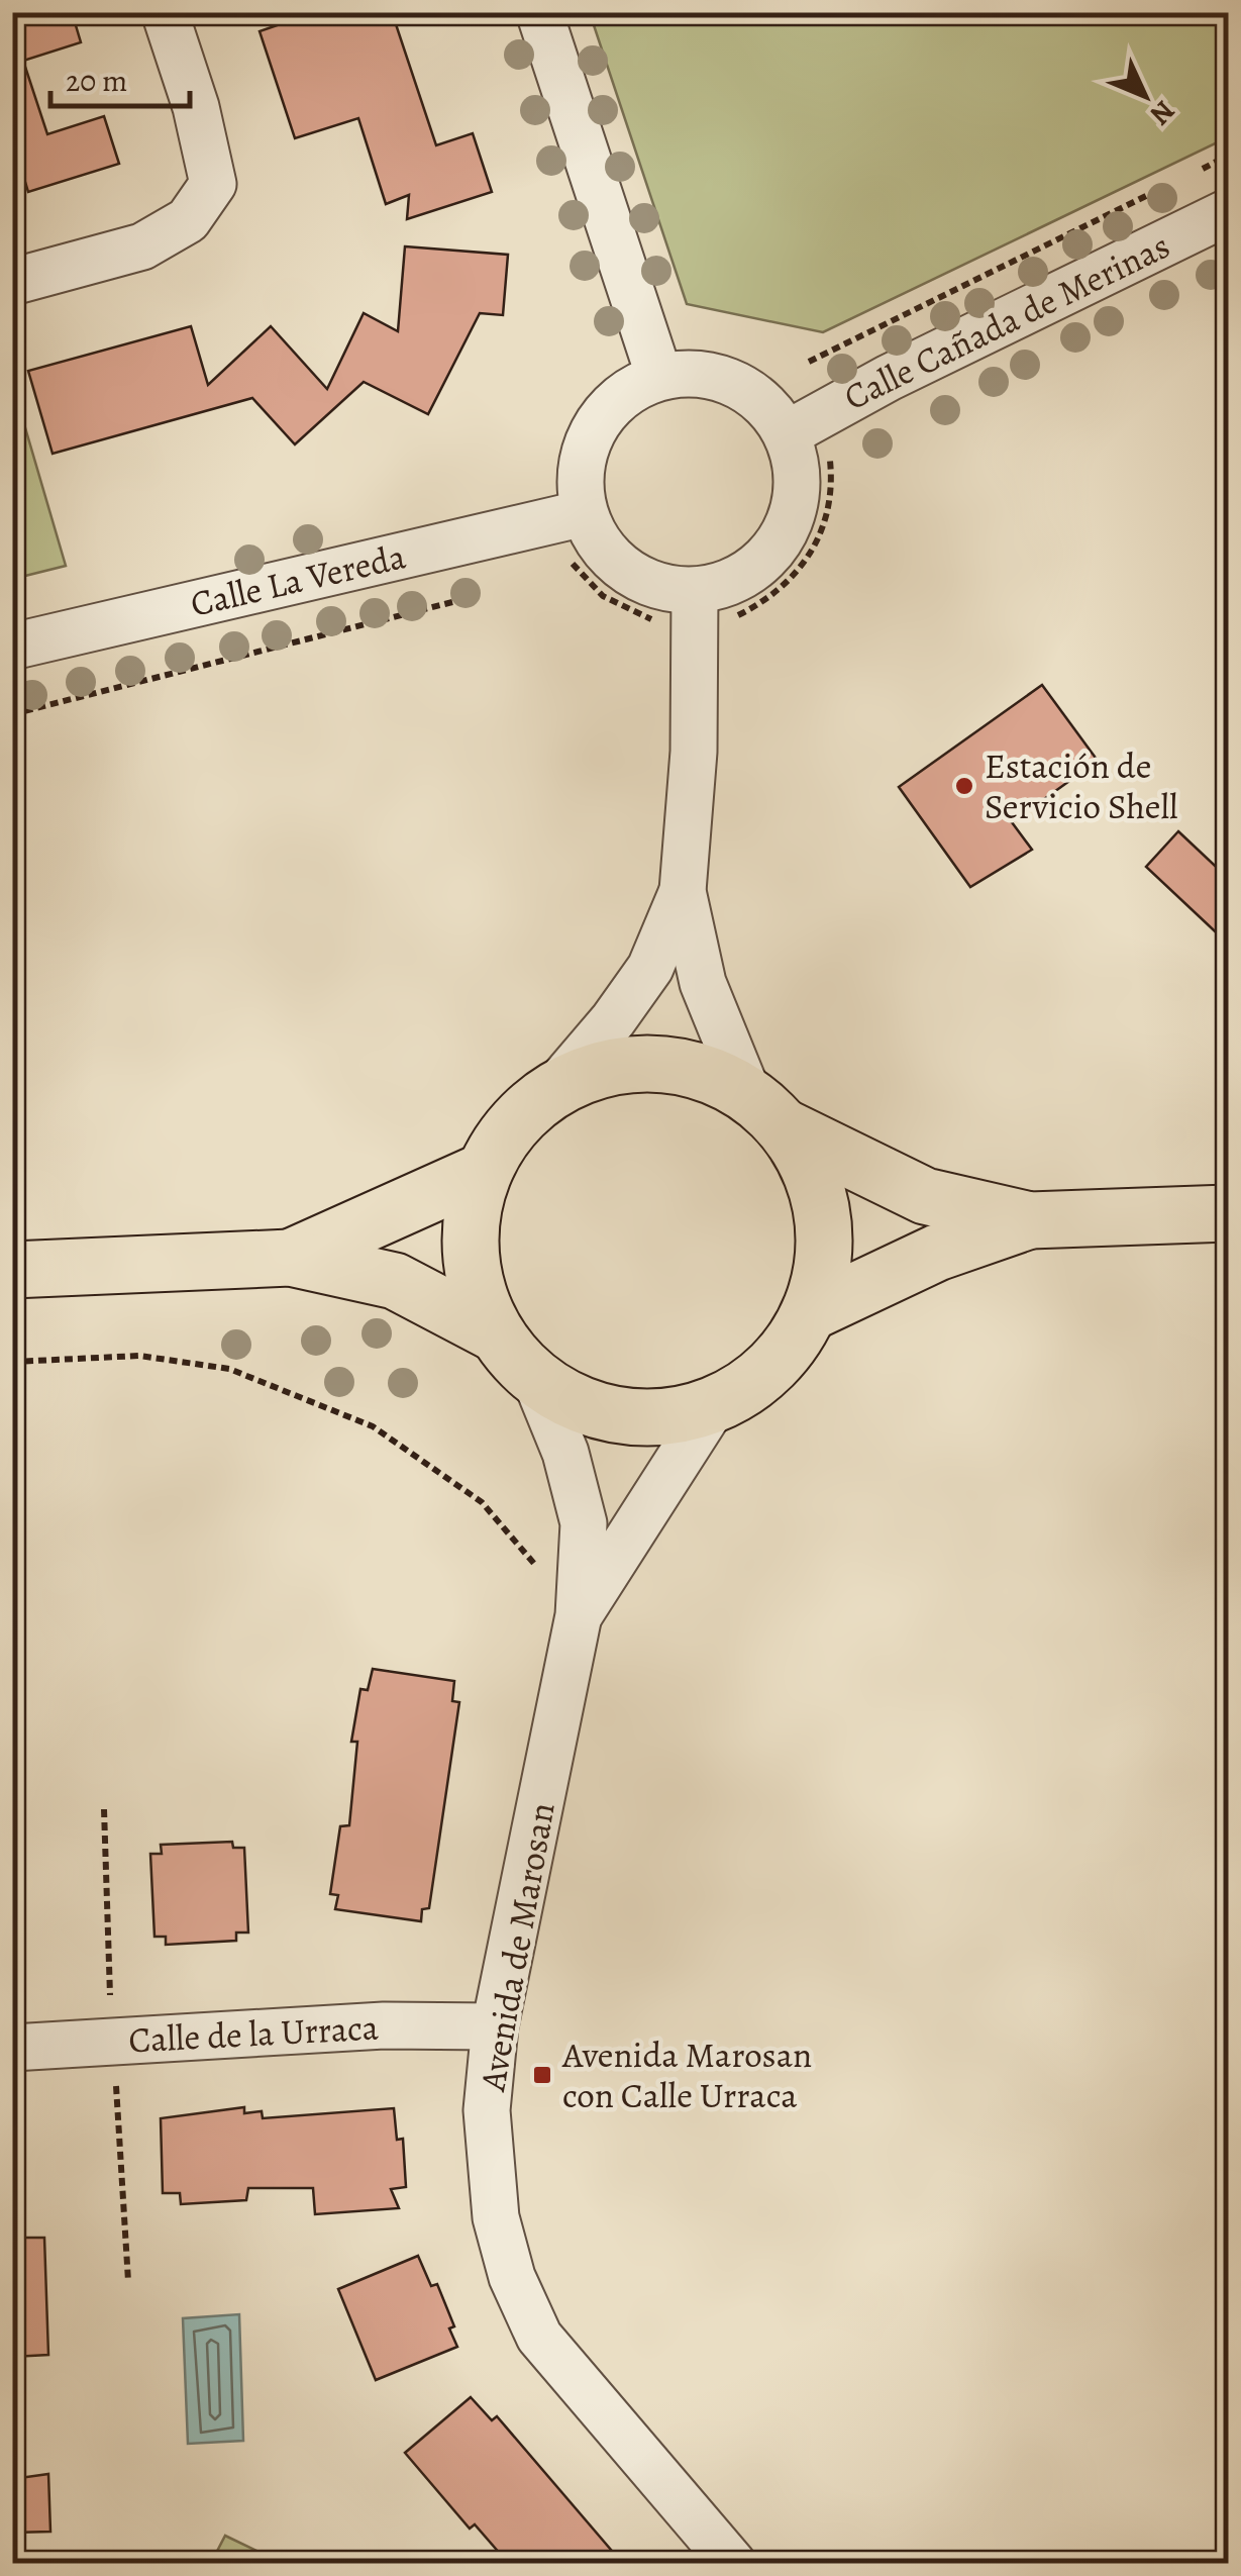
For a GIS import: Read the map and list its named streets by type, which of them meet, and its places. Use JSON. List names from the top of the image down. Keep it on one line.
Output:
{"streets":{"street":["Calle Cañada de Merinas","Calle La Vereda","Avenida de Marosan","Calle de la Urraca"]},"crossings":[["Calle Cañada de Merinas","Calle La Vereda"],["Avenida de Marosan","Calle de la Urraca"]],"places":{"other":["Estación de Servicio Shell"],"transit":["Avenida Marosan con Calle Urraca"]},"scale_bar":"20 m","north":"bottom right"}
